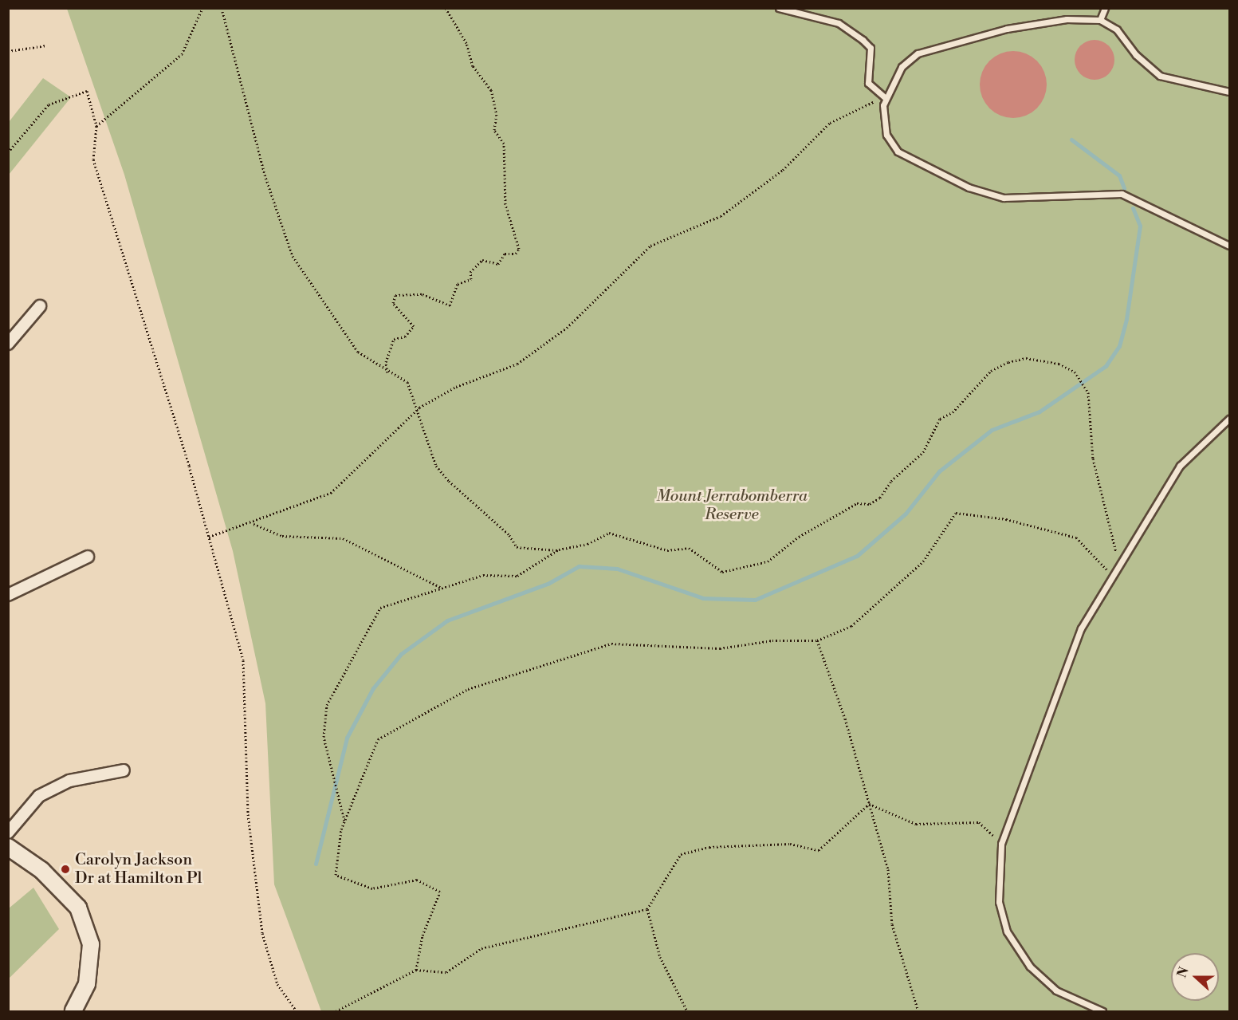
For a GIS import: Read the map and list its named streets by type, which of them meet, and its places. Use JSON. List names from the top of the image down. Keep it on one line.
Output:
{"parks":["Mount Jerrabomberra Reserve"],"places":["Carolyn Jackson Dr at Hamilton Pl"],"north":"left"}
